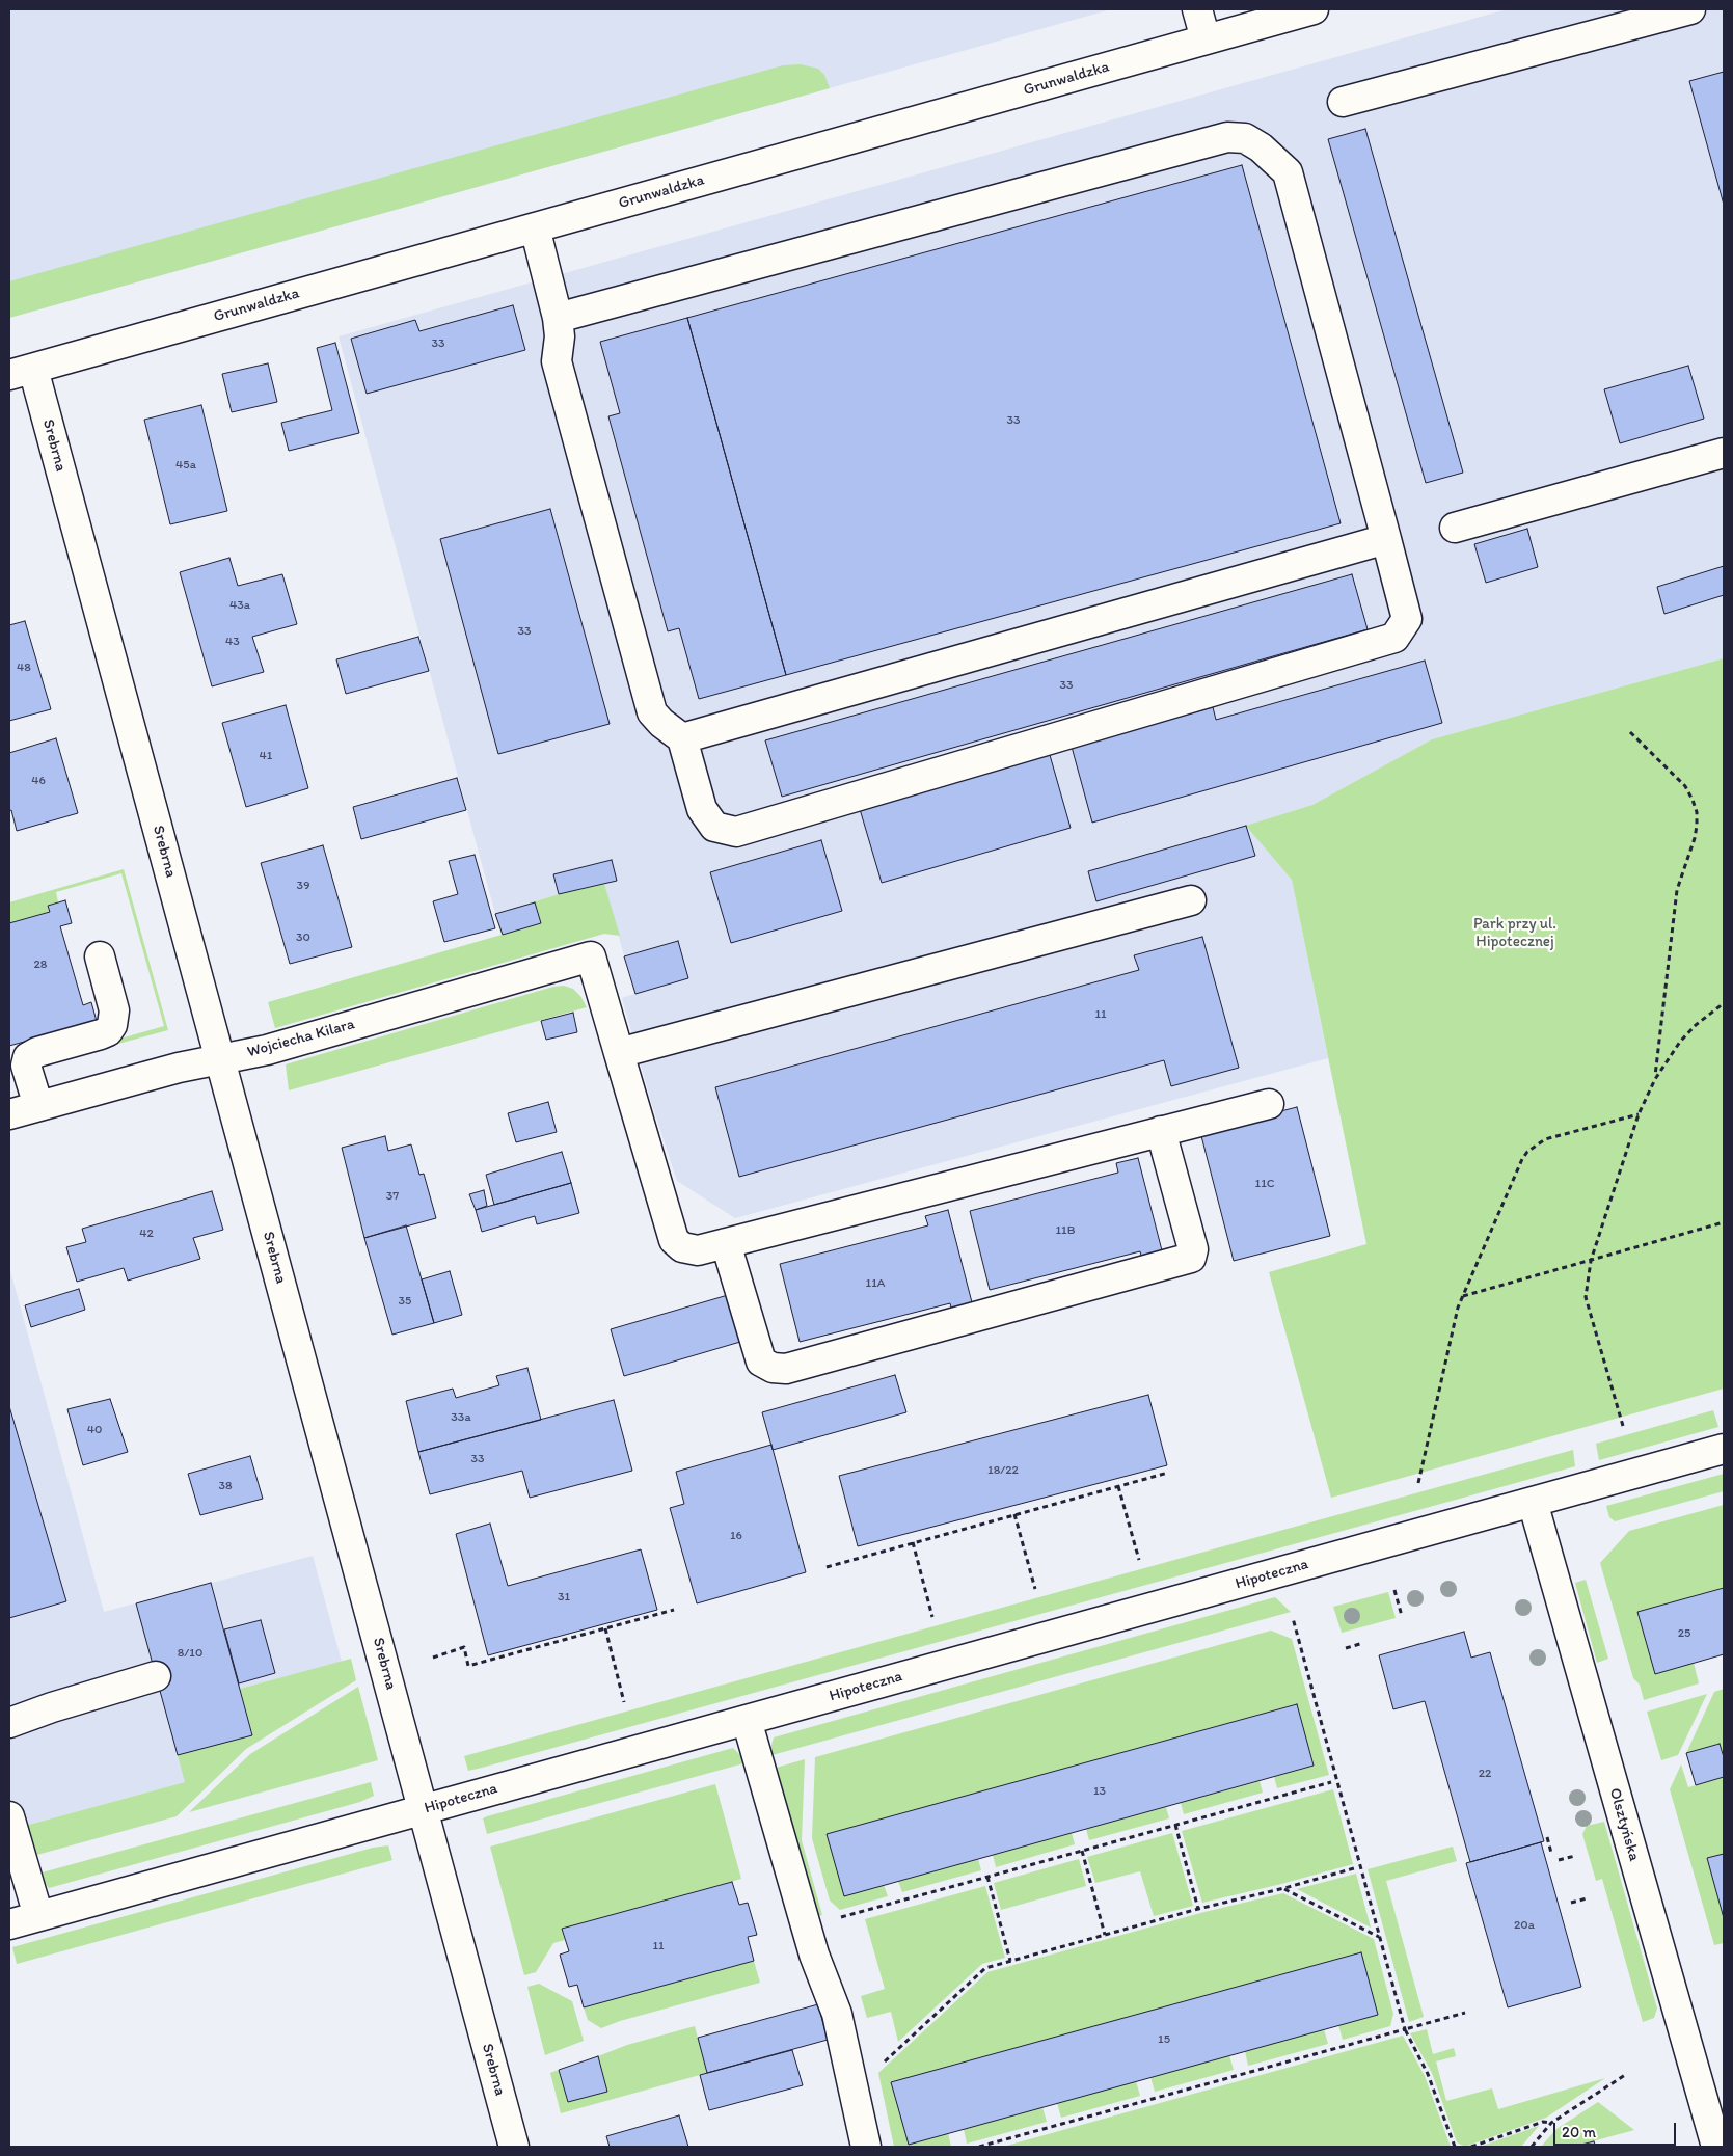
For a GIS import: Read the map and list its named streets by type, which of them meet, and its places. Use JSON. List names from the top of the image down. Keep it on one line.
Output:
{"streets":{"street":["Grunwaldzka","Srebrna","Wojciecha Kilara","Hipoteczna","Olsztyńska"]},"crossings":[["Grunwaldzka","Srebrna"],["Srebrna","Wojciecha Kilara"],["Srebrna","Hipoteczna"],["Hipoteczna","Olsztyńska"]],"parks":["Park przy ul. Hipotecznej"],"house_numbers":["33","33","45a","43a","33","43","48","33","41","46","39","30","28","11","11C","37","11B","42","11A","35","33a","40","33","18/22","38","16","31","25","8/10","22","13","20a","11","15"],"scale_bar":"20 m"}
